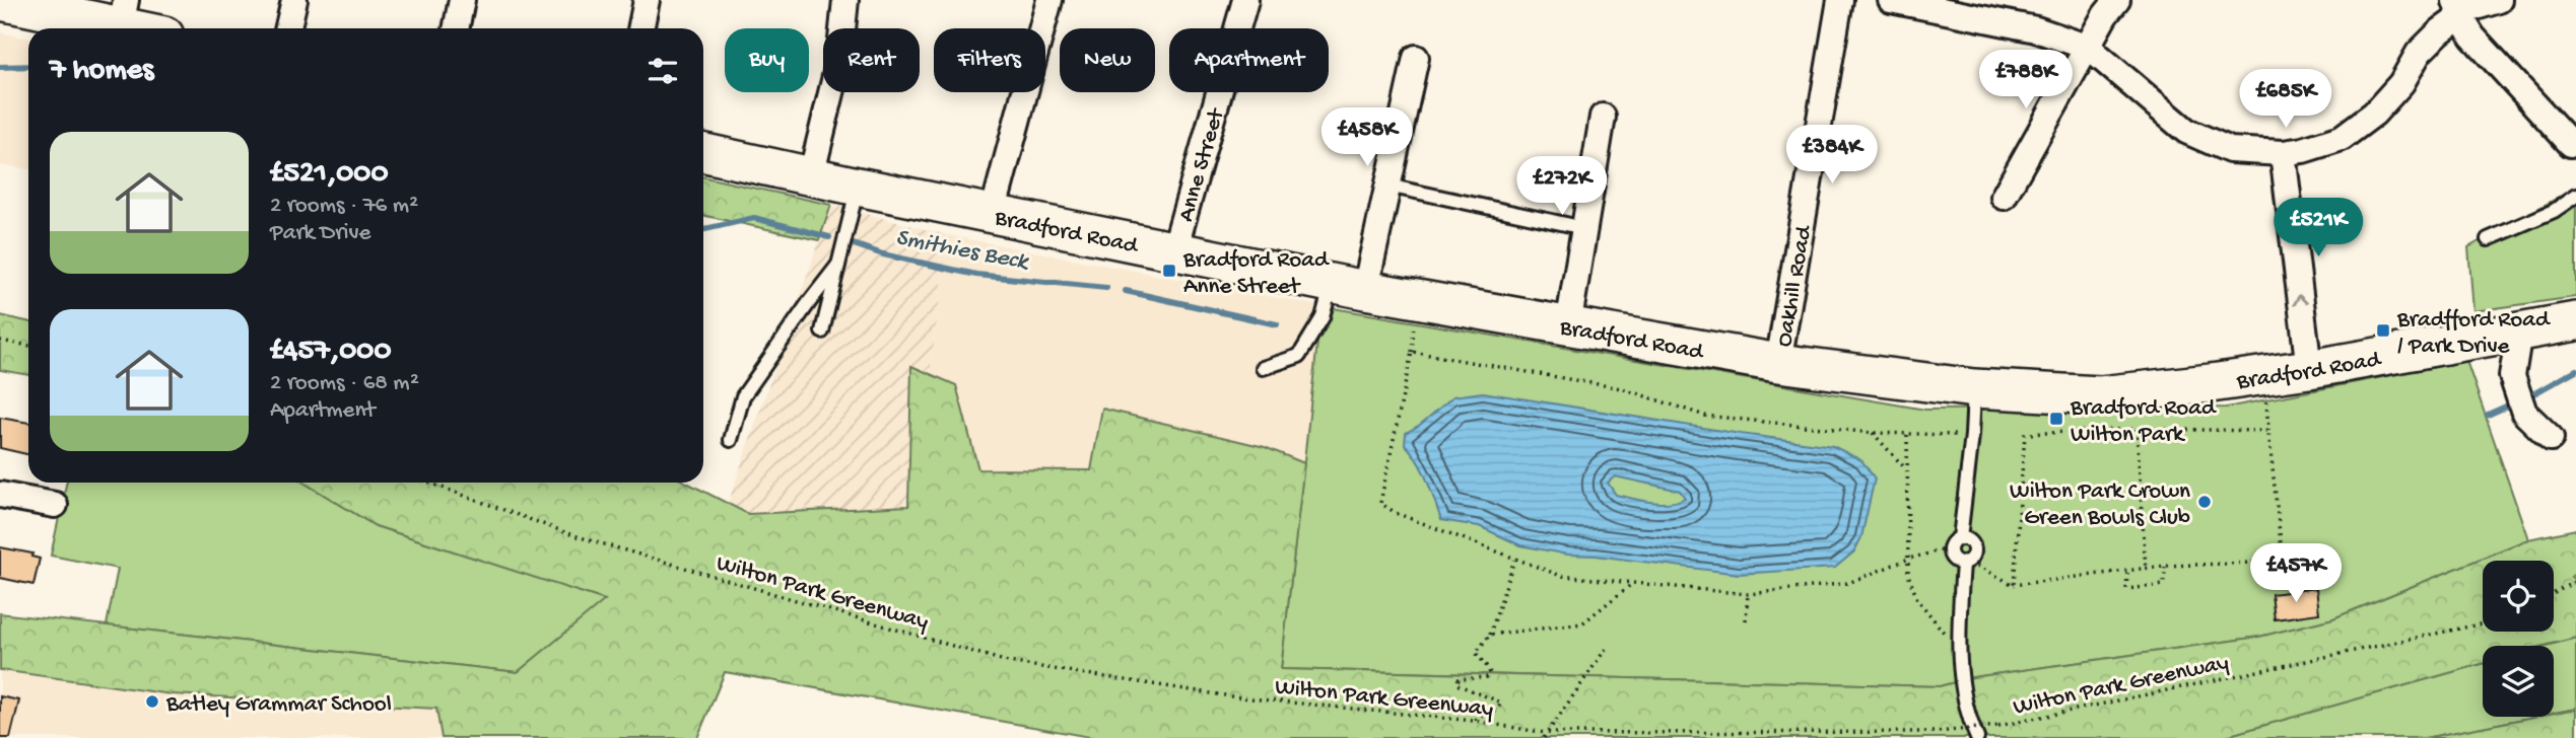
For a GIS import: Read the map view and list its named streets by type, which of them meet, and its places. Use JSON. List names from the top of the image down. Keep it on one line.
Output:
{"streets":{"main road":["Bradford Road"],"street":["Anne Street","Oakhill Road"],"path":["Wilton Park Greenway"]},"crossings":[["Anne Street","Bradford Road"],["Bradford Road","Oakhill Road"]],"water":["Smithies Beck"],"places":{"transit":["Bradford Road Anne Street","Bradfford Road / Park Drive","Bradford Road Wilton Park"],"other":["Wilton Park Crown Green Bowls Club","Batley Grammar School"]},"page":{"chip":["Buy","Rent","Filters","New","Apartment"],"heading":"7 homes","price":["£788K","£685K","£458K","£384K","£272K","£521K","£457K"],"list":[{"name":"£521,000","note":"2 rooms · 76 m² · Park Drive"},{"name":"£457,000","note":"2 rooms · 68 m² · Apartment"}]}}
